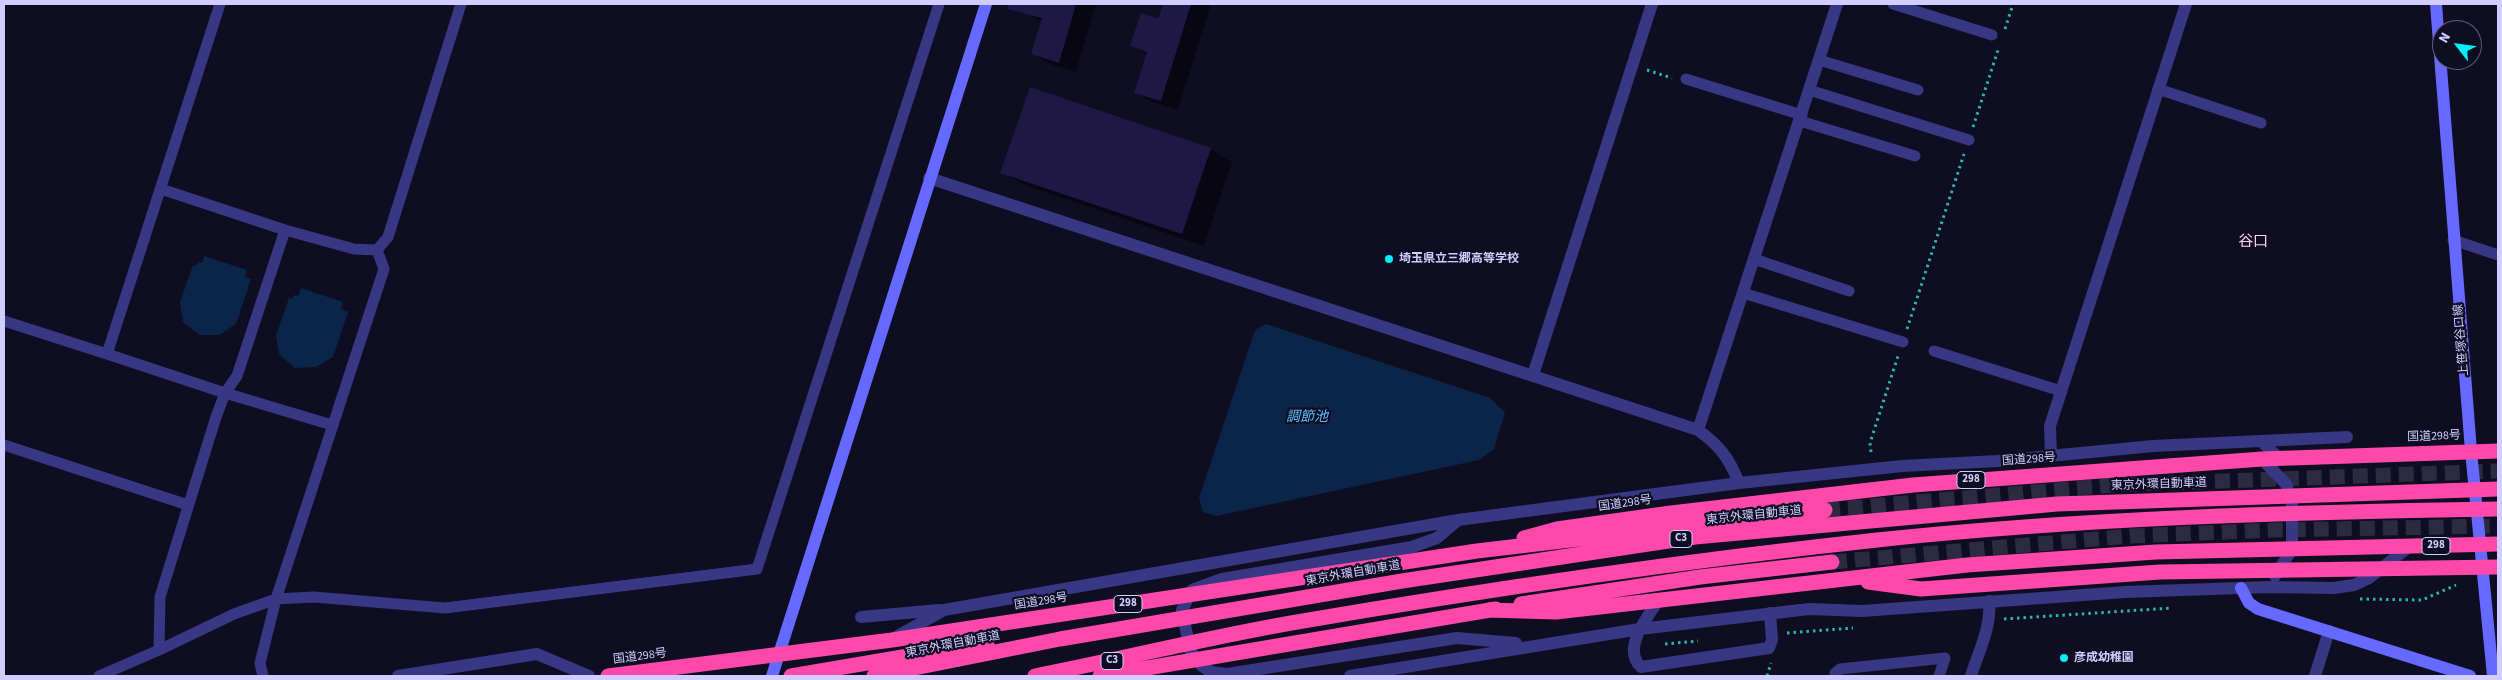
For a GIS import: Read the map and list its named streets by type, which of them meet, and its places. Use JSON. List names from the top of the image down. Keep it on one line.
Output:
{"streets":{"highway":["国道298号","298","東京外環自動車道","C3"],"street":["上笹塚谷口線"]},"crossings":[["上笹塚谷口線","国道298号"],["上笹塚谷口線","298"]],"districts":["谷口"],"water":["調節池"],"places":["埼玉県立三郷高等学校","彦成幼稚園"],"north":"top left"}
